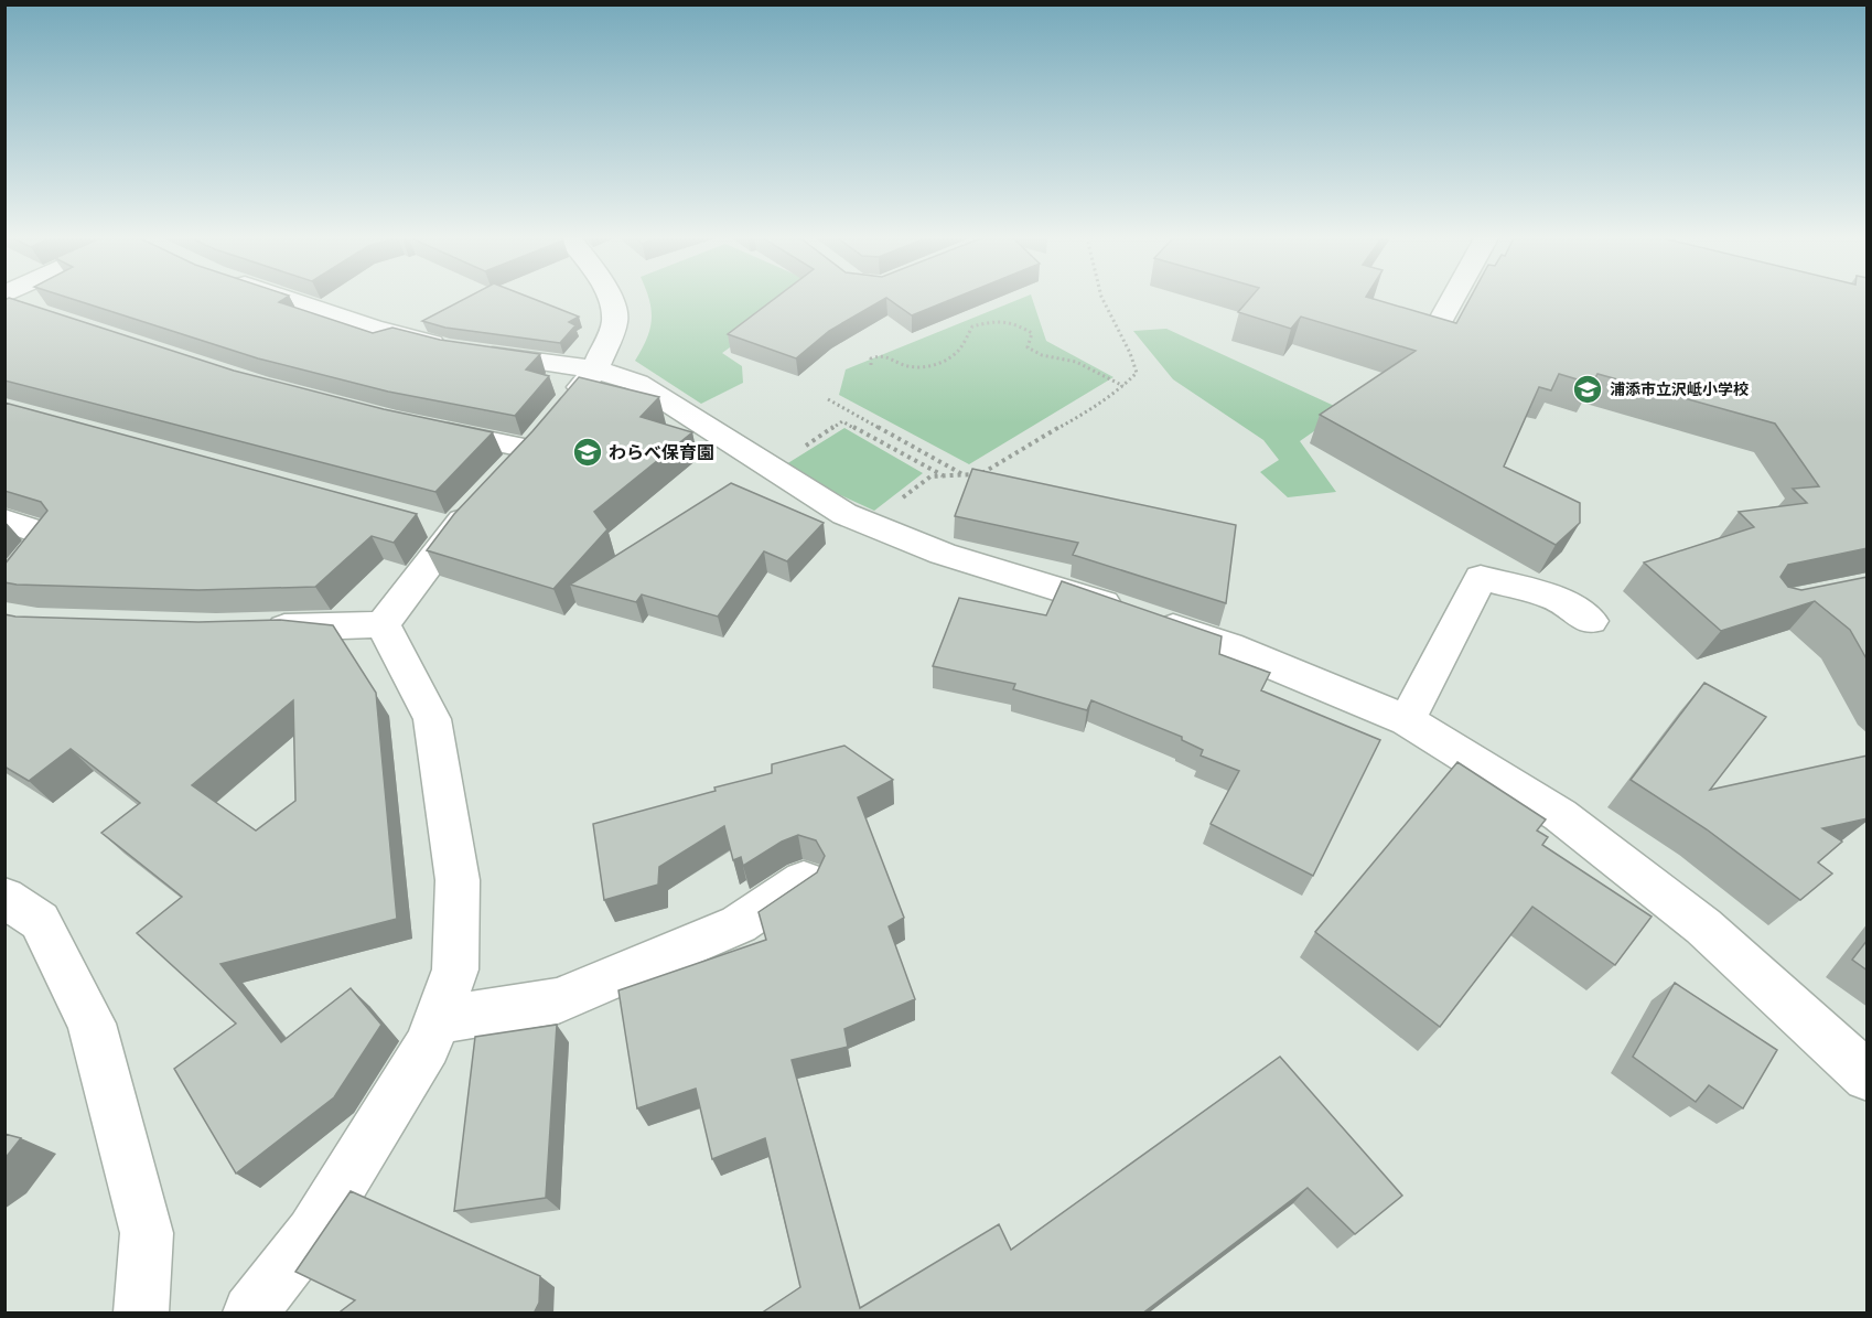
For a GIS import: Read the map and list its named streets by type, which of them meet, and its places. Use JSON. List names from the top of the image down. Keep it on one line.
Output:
{"places":{"school or university":["浦添市立沢岻小学校","わらべ保育園"]}}
